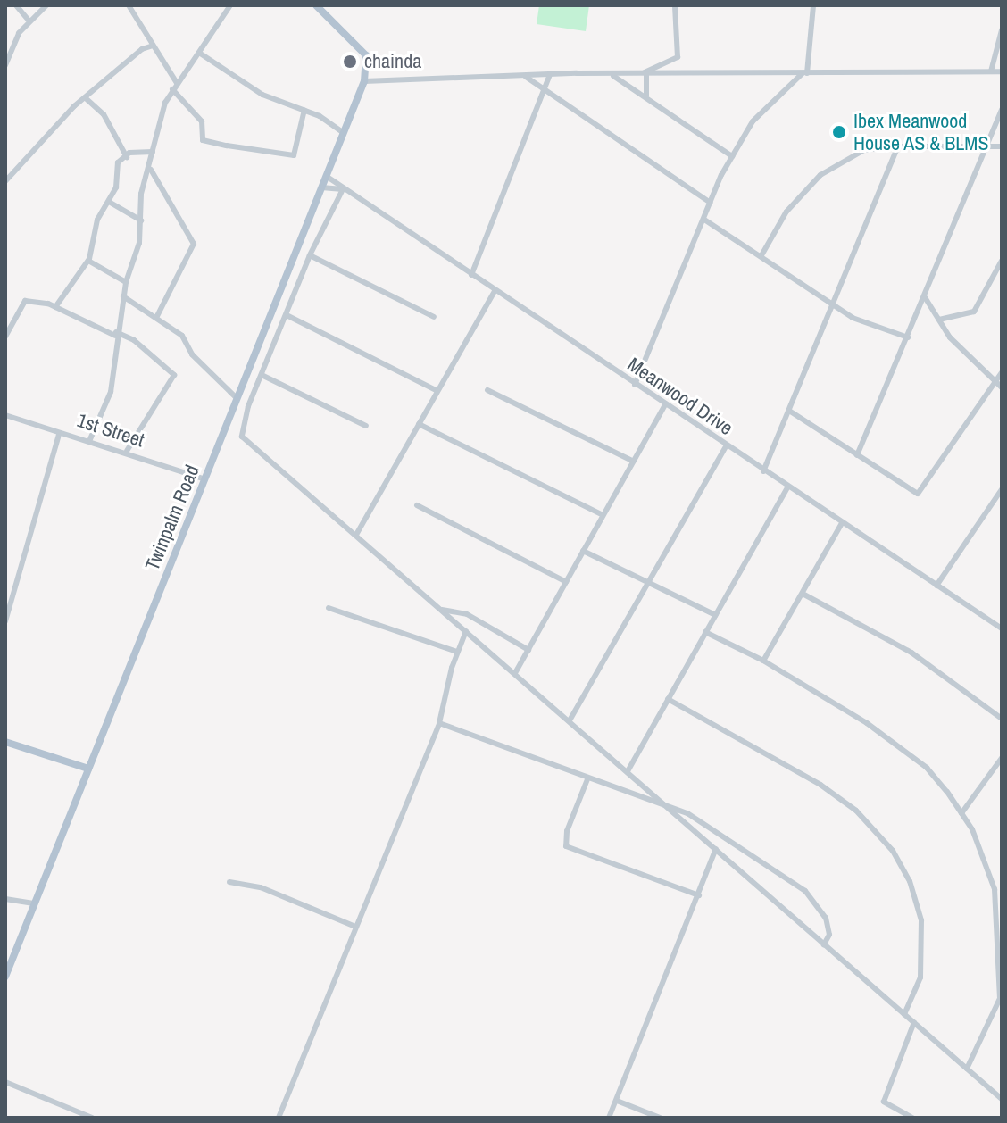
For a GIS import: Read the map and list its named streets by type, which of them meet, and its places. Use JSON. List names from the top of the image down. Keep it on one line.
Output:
{"streets":{"main road":["Twinpalm Road"],"street":["Meanwood Drive","1st Street"]},"crossings":[["Meanwood Drive","Twinpalm Road"],["1st Street","Twinpalm Road"]],"places":["chainda","Ibex Meanwood House AS & BLMS"]}
